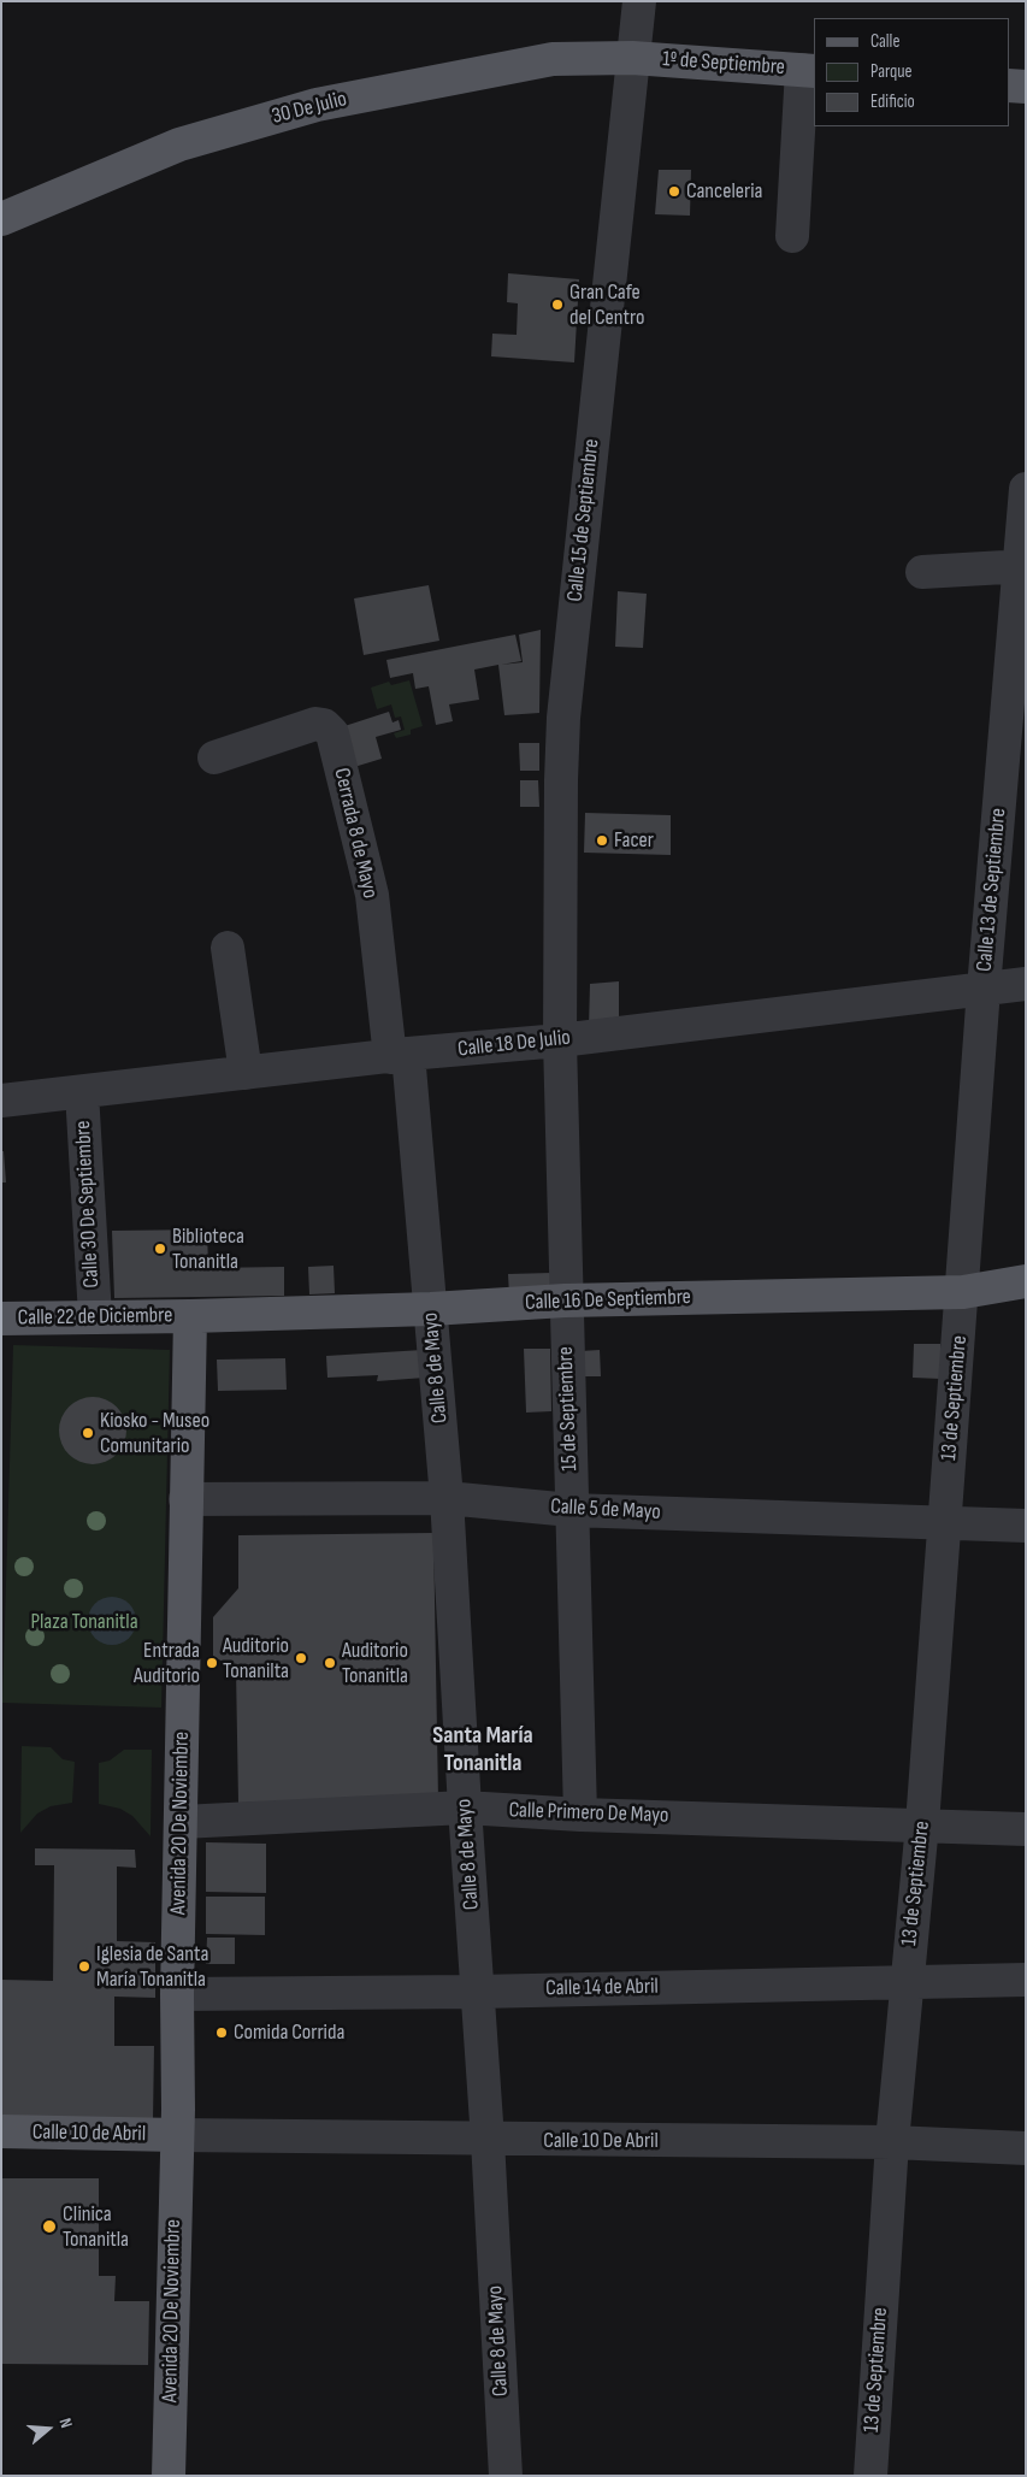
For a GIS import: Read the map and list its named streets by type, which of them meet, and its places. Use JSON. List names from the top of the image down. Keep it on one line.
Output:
{"streets":{"main road":["1º de Septiembre","30 De Julio","Calle 16 De Septiembre","Calle 22 de Diciembre","Avenida 20 De Noviembre","Calle 10 de Abril"],"street":["Calle 15 de Septiembre","Cerrada 8 de Mayo","Calle 13 de Septiembre","Calle 18 De Julio","Calle 30 De Septiembre","Calle 8 de Mayo","13 de Septiembre","15 de Septiembre","Calle 5 de Mayo","Calle Primero De Mayo","Calle 14 de Abril","Calle 10 De Abril"]},"crossings":[["1º de Septiembre","30 De Julio"],["1º de Septiembre","Calle 15 de Septiembre"],["30 De Julio","Calle 15 de Septiembre"],["Calle 15 de Septiembre","Calle 18 De Julio"],["Calle 15 de Septiembre","15 de Septiembre"],["Cerrada 8 de Mayo","Calle 18 De Julio"],["Cerrada 8 de Mayo","Calle 8 de Mayo"],["Calle 13 de Septiembre","Calle 18 De Julio"],["Calle 13 de Septiembre","Calle 16 De Septiembre"],["Calle 13 de Septiembre","13 de Septiembre"],["Calle 18 De Julio","Calle 30 De Septiembre"],["Calle 18 De Julio","Calle 8 de Mayo"],["Calle 18 De Julio","15 de Septiembre"],["Calle 30 De Septiembre","Calle 22 de Diciembre"],["Calle 16 De Septiembre","Calle 22 de Diciembre"],["Calle 16 De Septiembre","Calle 8 de Mayo"],["Calle 16 De Septiembre","13 de Septiembre"],["Calle 16 De Septiembre","15 de Septiembre"],["Calle 16 De Septiembre","Avenida 20 De Noviembre"],["Calle 22 de Diciembre","Avenida 20 De Noviembre"],["Calle 8 de Mayo","Calle 5 de Mayo"],["Calle 8 de Mayo","Calle Primero De Mayo"],["Calle 8 de Mayo","Calle 14 de Abril"],["Calle 8 de Mayo","Calle 10 De Abril"],["13 de Septiembre","Calle 5 de Mayo"],["13 de Septiembre","Calle Primero De Mayo"],["13 de Septiembre","Calle 14 de Abril"],["13 de Septiembre","Calle 10 De Abril"],["15 de Septiembre","Calle 5 de Mayo"],["15 de Septiembre","Calle Primero De Mayo"],["Calle 5 de Mayo","Avenida 20 De Noviembre"],["Calle Primero De Mayo","Avenida 20 De Noviembre"],["Avenida 20 De Noviembre","Calle 14 de Abril"],["Avenida 20 De Noviembre","Calle 10 de Abril"],["Avenida 20 De Noviembre","Calle 10 De Abril"],["Calle 10 de Abril","Calle 10 De Abril"]],"districts":["Santa María Tonanitla"],"parks":["Plaza Tonanitla"],"places":["Canceleria","Gran Cafe del Centro","Facer","Biblioteca Tonanitla","Kiosko - Museo Comunitario","Auditorio Tonanilta","Entrada Auditorio","Auditorio Tonanitla","Iglesia de Santa María Tonanitla","Comida Corrida","Clinica Tonanitla"],"legend":["Calle","Parque","Edificio"],"north":"right"}
